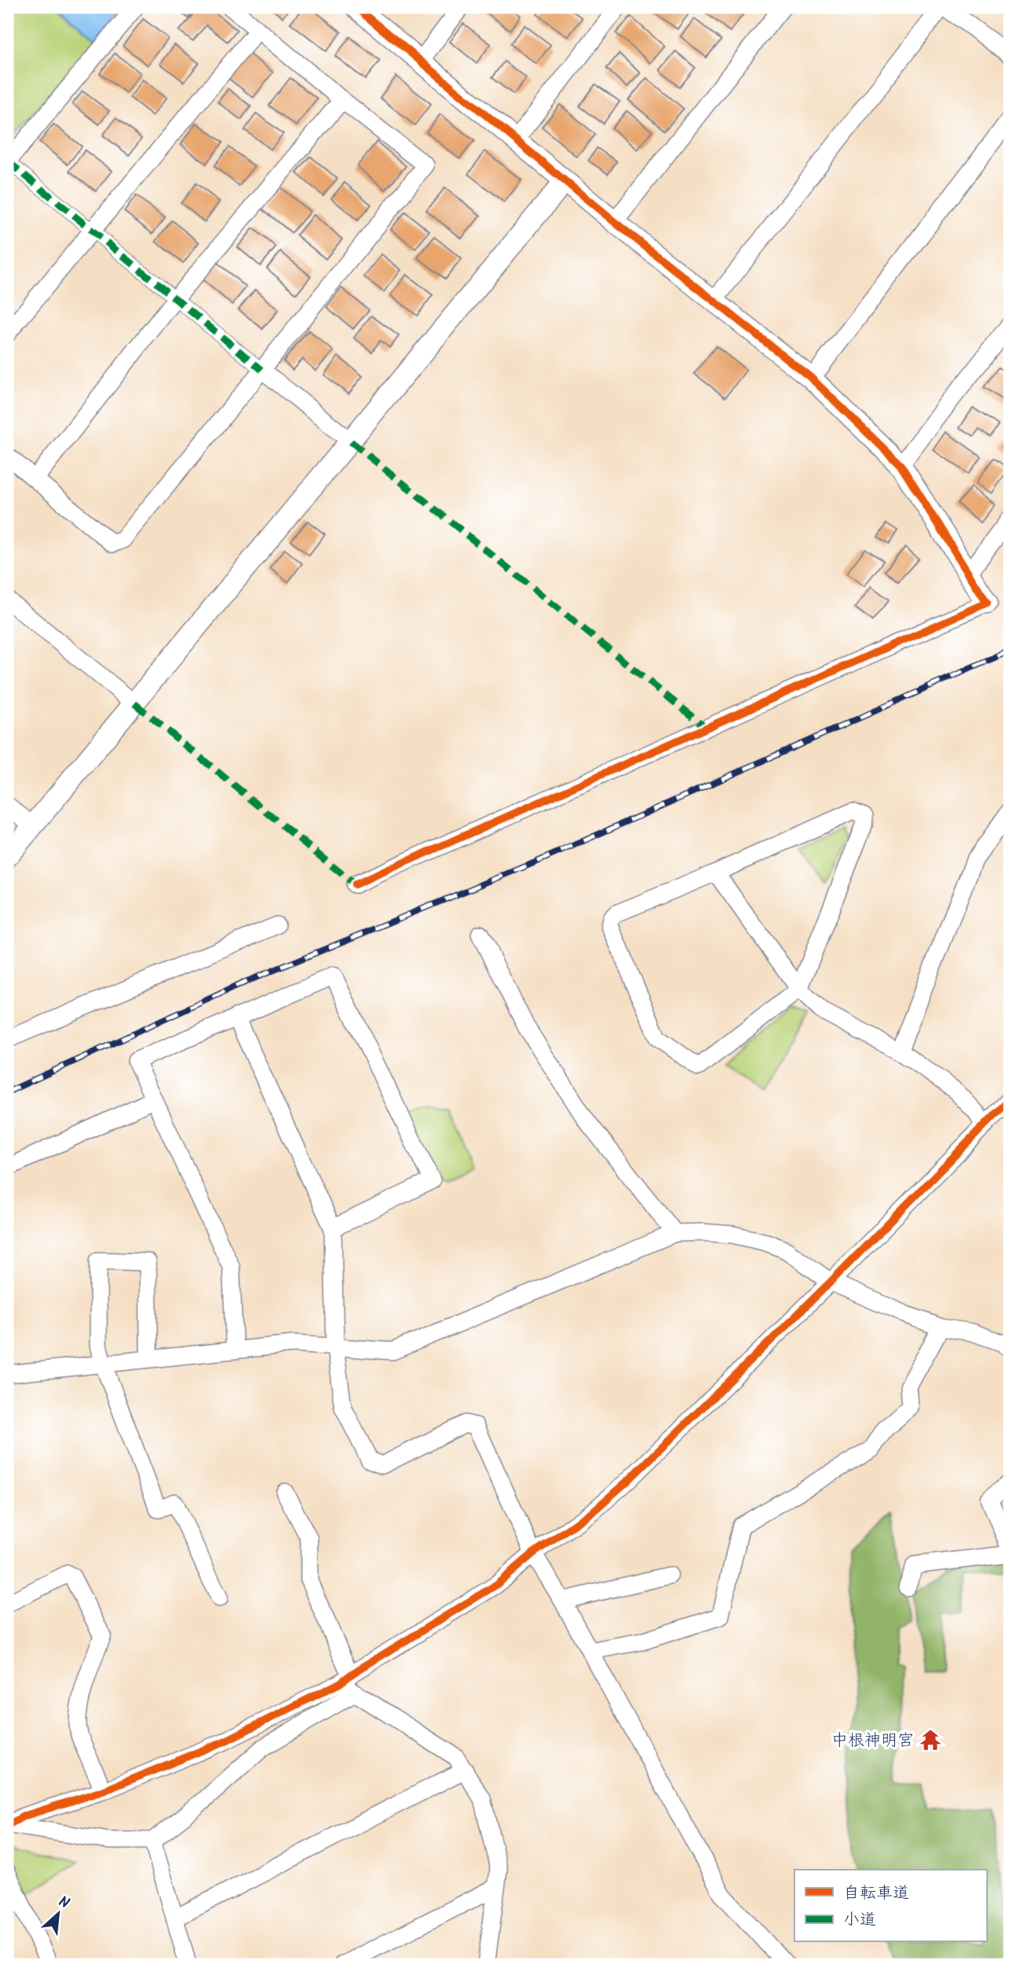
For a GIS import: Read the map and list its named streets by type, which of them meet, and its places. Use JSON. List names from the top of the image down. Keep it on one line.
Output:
{"places":{"temple":["中根神明宮"]},"legend":["自転車道","小道"],"north":"top right"}
